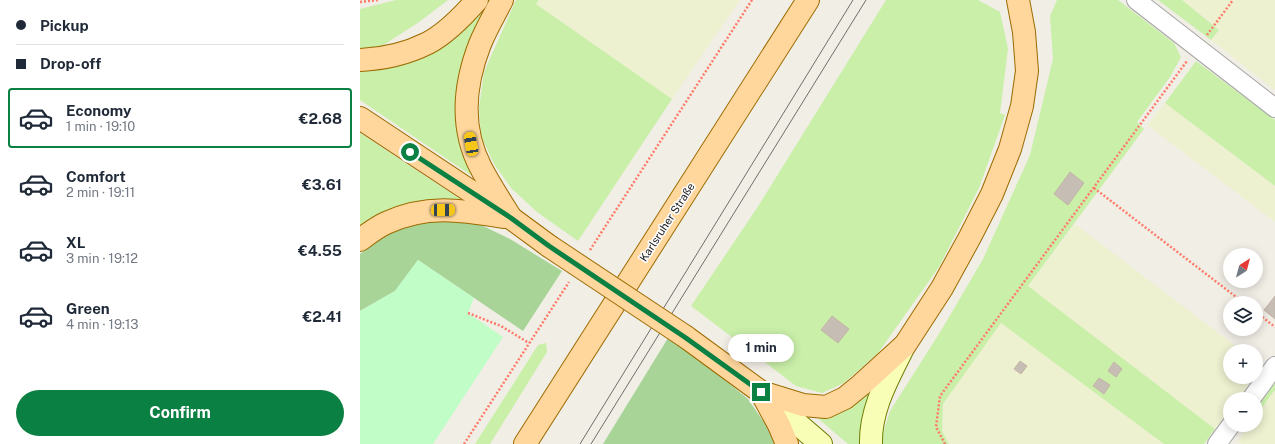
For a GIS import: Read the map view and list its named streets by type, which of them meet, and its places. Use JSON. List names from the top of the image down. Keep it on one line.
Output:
{"streets":{"main road":["Karlsruher Straße"]},"north":"top right","page":{"banner":["Pickup","Drop-off"],"list":[{"name":"Economy","note":"1 min · 19:10","value":"€2.68"},{"name":"Comfort","note":"2 min · 19:11","value":"€3.61"},{"name":"XL","note":"3 min · 19:12","value":"€4.55"},{"name":"Green","note":"4 min · 19:13","value":"€2.41"}],"map_buttons":["+","−"],"bubble":"1 min","buttons":"Confirm"}}
